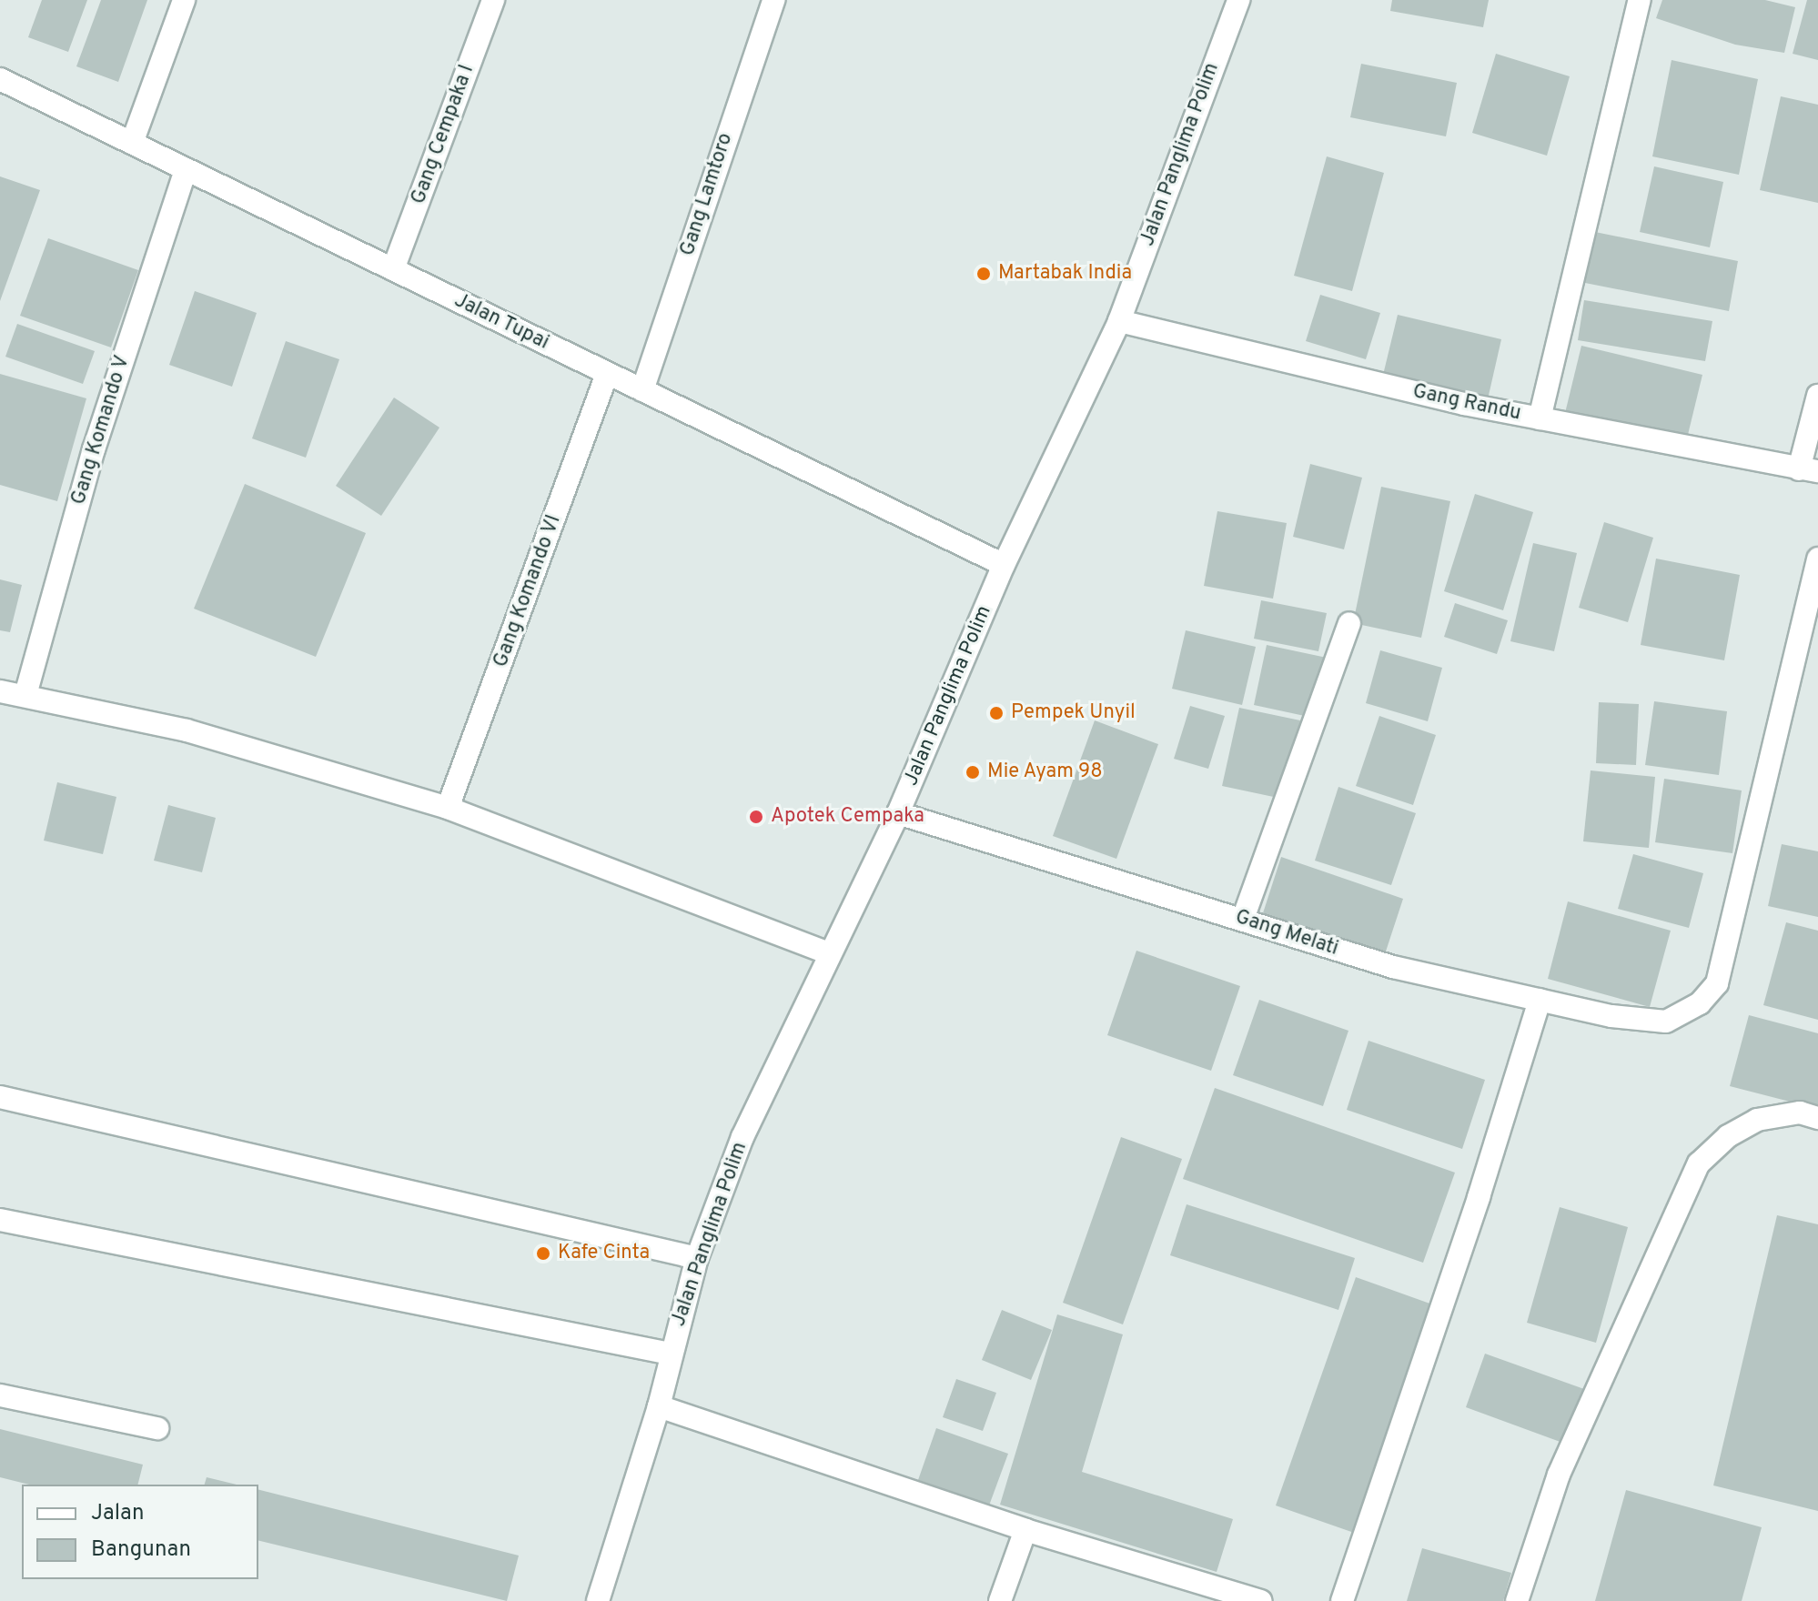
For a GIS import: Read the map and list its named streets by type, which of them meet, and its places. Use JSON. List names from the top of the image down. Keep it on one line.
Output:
{"streets":{"street":["Gang Cempaka I","Jalan Panglima Polim","Gang Lamtoro","Jalan Tupai","Gang Randu","Gang Komando V","Gang Komando VI","Gang Melati"]},"crossings":[["Gang Cempaka I","Jalan Tupai"],["Jalan Panglima Polim","Jalan Tupai"],["Jalan Panglima Polim","Gang Randu"],["Jalan Panglima Polim","Gang Melati"],["Gang Lamtoro","Jalan Tupai"],["Jalan Tupai","Gang Komando V"],["Jalan Tupai","Gang Komando VI"]],"places":["Martabak India","Pempek Unyil","Mie Ayam 98","Apotek Cempaka","Kafe Cinta"],"legend":["Jalan","Bangunan"]}
